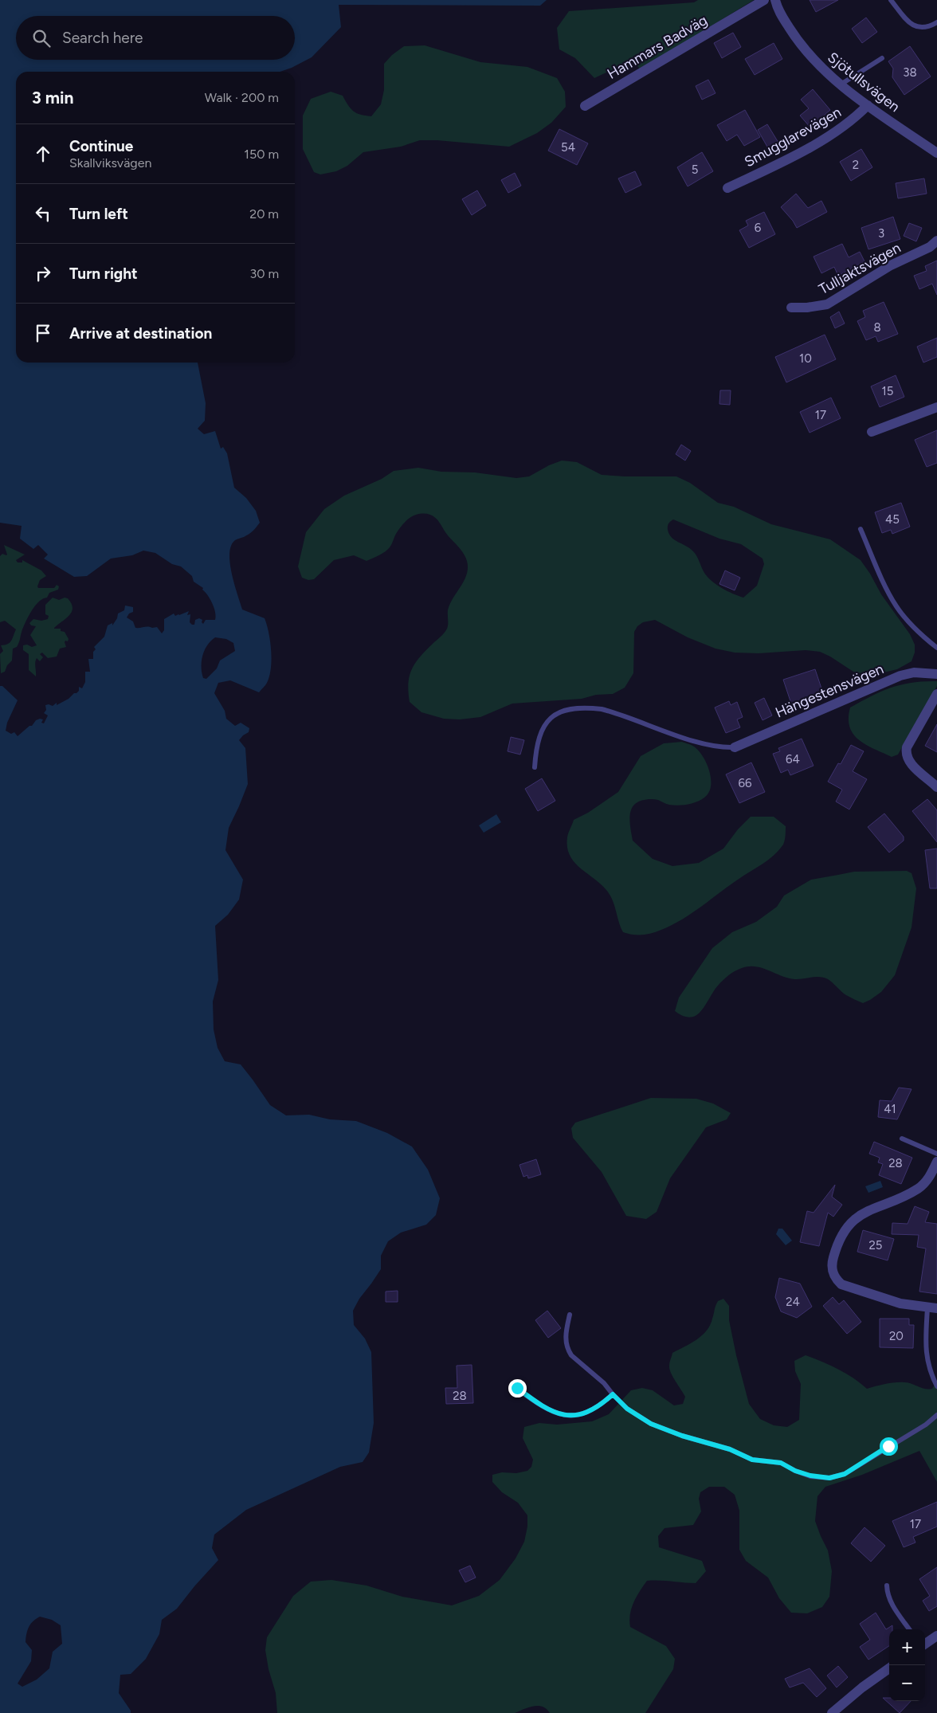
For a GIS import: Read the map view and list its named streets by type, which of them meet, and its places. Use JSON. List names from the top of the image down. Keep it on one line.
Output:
{"streets":{"street":["Hammars Badväg","Sjötullsvägen","Smugglarevägen","Tulljaktsvägen","Hängestensvägen"]},"crossings":[["Sjötullsvägen","Smugglarevägen"]],"house_numbers":["38","54","2","5","6","3","8","10","15","17","45","64","66","41","28","25","24","20","28","17"],"page":{"search":"Search here","heading":["3 min","Walk · 200 m"],"list":[["Continue","Skallviksvägen","150 m"],["Turn left","20 m"],["Turn right","30 m"],"Arrive at destination"],"map_buttons":["+","−"]}}
